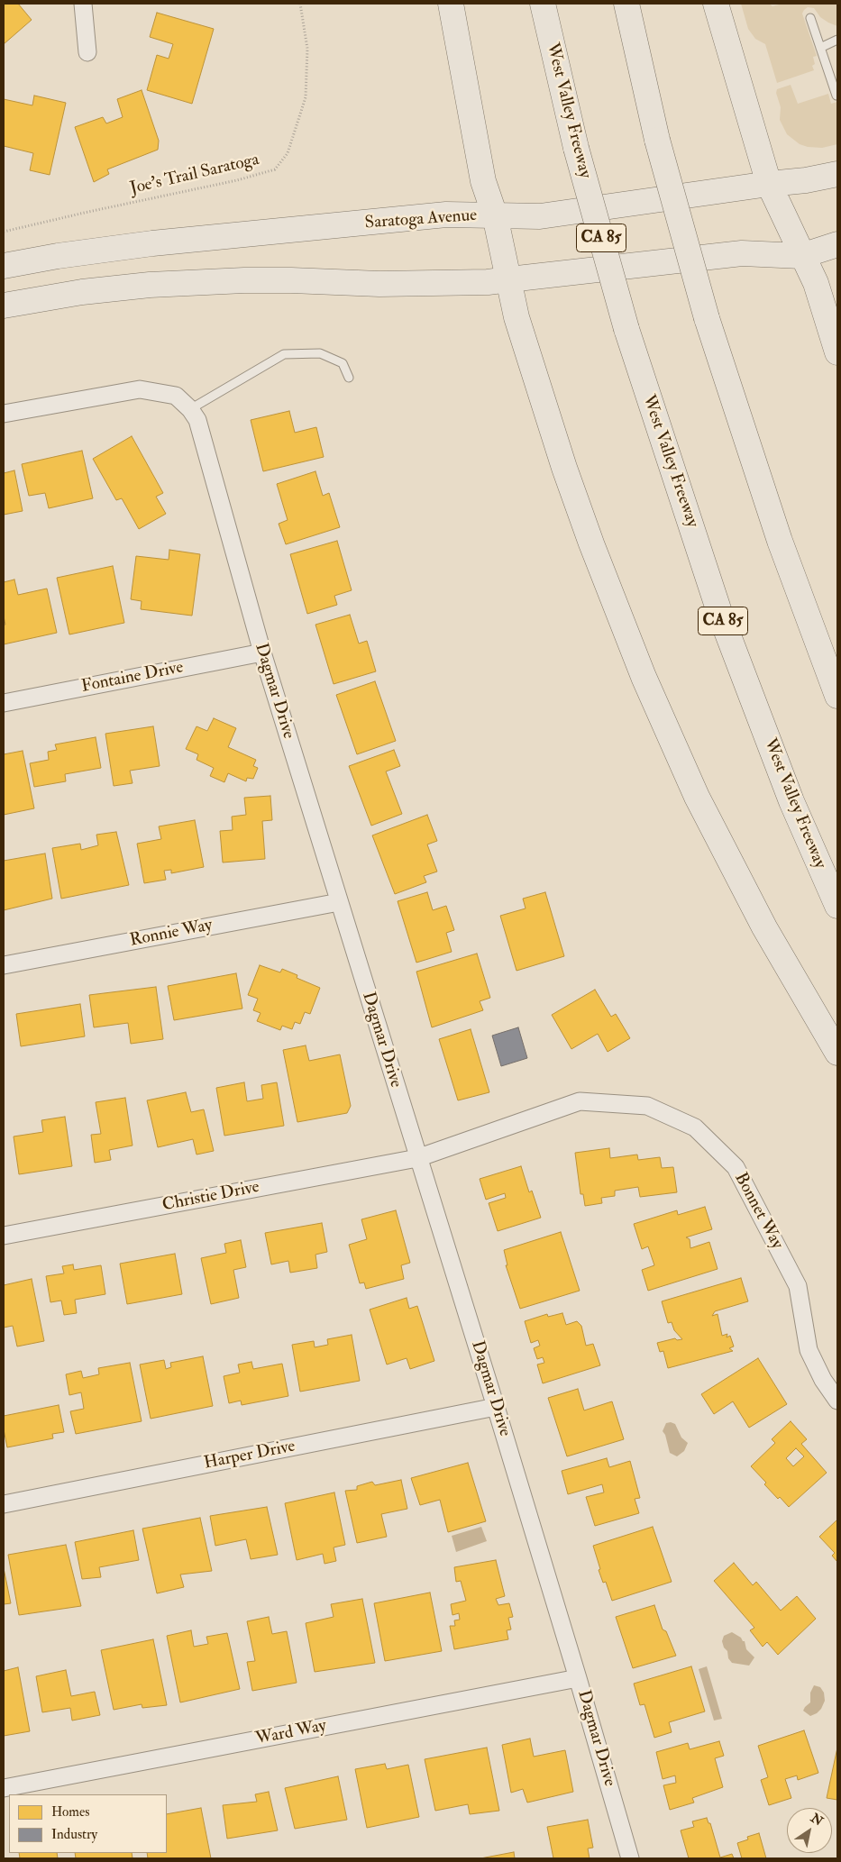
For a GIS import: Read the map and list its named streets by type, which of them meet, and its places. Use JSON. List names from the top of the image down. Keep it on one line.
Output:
{"streets":{"main road":["West Valley Freeway","Saratoga Avenue","CA 85"],"street":["Fontaine Drive","Dagmar Drive","Ronnie Way","Christie Drive","Bonnet Way","Harper Drive","Ward Way"],"path":["Joe's Trail Saratoga"]},"crossings":[["Fontaine Drive","Dagmar Drive"],["Dagmar Drive","Ronnie Way"],["Dagmar Drive","Christie Drive"],["Dagmar Drive","Bonnet Way"],["Dagmar Drive","Harper Drive"],["Dagmar Drive","Ward Way"],["Christie Drive","Bonnet Way"]],"legend":["Homes","Industry"],"north":"top right"}
